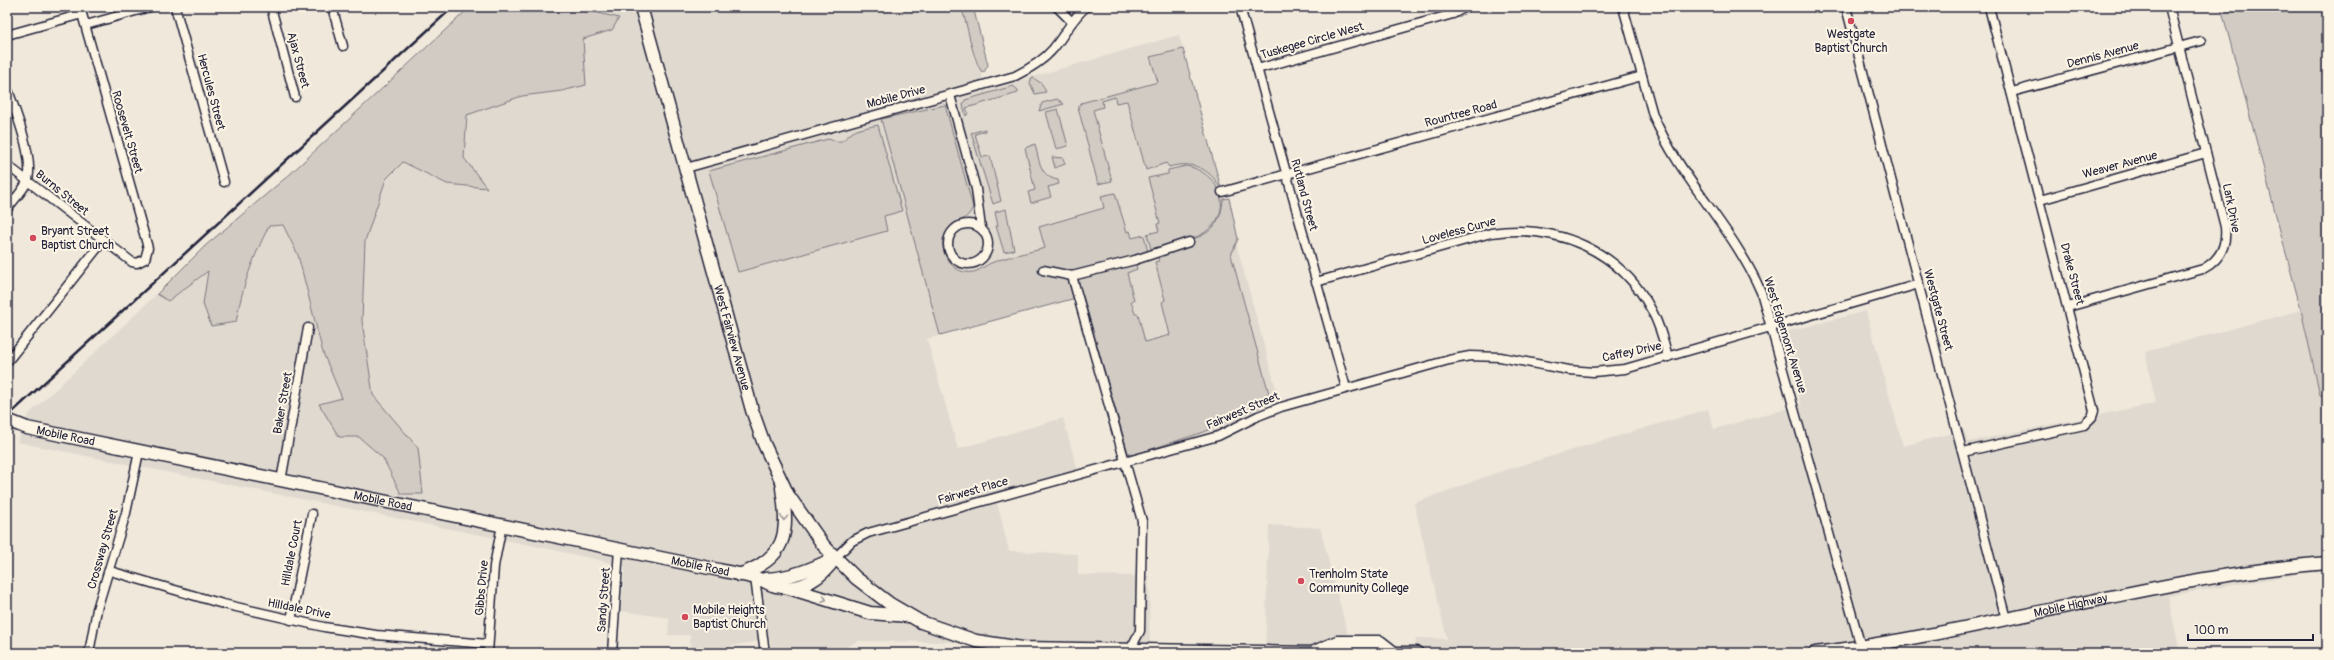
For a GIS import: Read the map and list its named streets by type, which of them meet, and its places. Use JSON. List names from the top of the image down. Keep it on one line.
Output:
{"streets":{"main road":["West Fairview Avenue","Mobile Road","Mobile Highway"],"street":["Tuskegee Circle West","Dennis Avenue","Ajax Street","Hercules Street","Mobile Drive","Rountree Road","Roosevelt Street","Weaver Avenue","Burns Street","Rutland Street","Lark Drive","Loveless Curve","Drake Street","Westgate Street","West Edgemont Avenue","Caffey Drive","Baker Street","Fairwest Street","Fairwest Place","Crossway Street","Hilldale Court","Gibbs Drive","Sandy Street","Hilldale Drive"]},"crossings":[["Tuskegee Circle West","Rutland Street"],["Dennis Avenue","Lark Drive"],["Dennis Avenue","Drake Street"],["Mobile Drive","West Fairview Avenue"],["Rountree Road","Rutland Street"],["Rountree Road","West Edgemont Avenue"],["Roosevelt Street","Burns Street"],["Weaver Avenue","Lark Drive"],["Weaver Avenue","Drake Street"],["Rutland Street","Loveless Curve"],["Rutland Street","Caffey Drive"],["Rutland Street","Fairwest Street"],["Lark Drive","Drake Street"],["Loveless Curve","Caffey Drive"],["Drake Street","Westgate Street"],["Westgate Street","Caffey Drive"],["Westgate Street","Mobile Highway"],["West Edgemont Avenue","Caffey Drive"],["West Edgemont Avenue","Mobile Highway"],["West Fairview Avenue","Mobile Road"],["West Fairview Avenue","Fairwest Place"],["Caffey Drive","Fairwest Street"],["Baker Street","Mobile Road"],["Fairwest Street","Fairwest Place"],["Mobile Road","Fairwest Place"],["Mobile Road","Crossway Street"],["Mobile Road","Gibbs Drive"],["Mobile Road","Sandy Street"],["Crossway Street","Hilldale Drive"],["Hilldale Court","Hilldale Drive"],["Gibbs Drive","Hilldale Drive"]],"places":["Westgate Baptist Church","Bryant Street Baptist Church","Trenholm State Community College","Mobile Heights Baptist Church"],"scale_bar":"100 m"}
